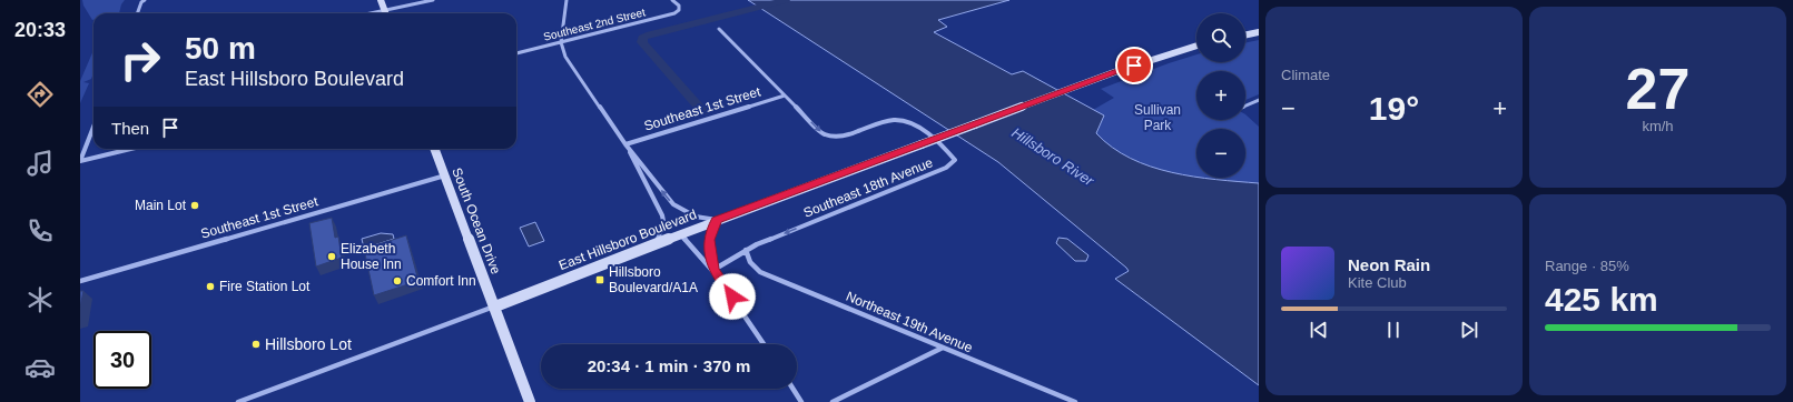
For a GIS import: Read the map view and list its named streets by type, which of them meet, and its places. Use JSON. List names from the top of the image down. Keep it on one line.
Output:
{"streets":{"main road":["South Ocean Drive","East Hillsboro Boulevard"],"street":["Southeast 2nd Street","Southeast 1st Street","Southeast 18th Avenue","Northeast 19th Avenue"]},"crossings":[["Southeast 1st Street","Southeast 18th Avenue"],["Southeast 1st Street","South Ocean Drive"],["Southeast 18th Avenue","Northeast 19th Avenue"],["South Ocean Drive","East Hillsboro Boulevard"]],"water":["Hillsboro River"],"parks":["Sullivan Park"],"places":{"other":["Main Lot","Elizabeth House Inn","Comfort Inn","Fire Station Lot","Hillsboro Lot"],"transit":["Hillsboro Boulevard/A1A"]},"page":{"tabs":"20:33","tile":["Climate",["27","km/h"],["Range · 85%","425 km"]],"map_buttons":["+","−"],"turn":["50 m","East Hillsboro Boulevard"],"heat":["−","19°","+"],"then":"Then","song":["Neon Rain","Kite Club"],"limit":"30","trip":"20:34 · 1 min · 370 m"}}
